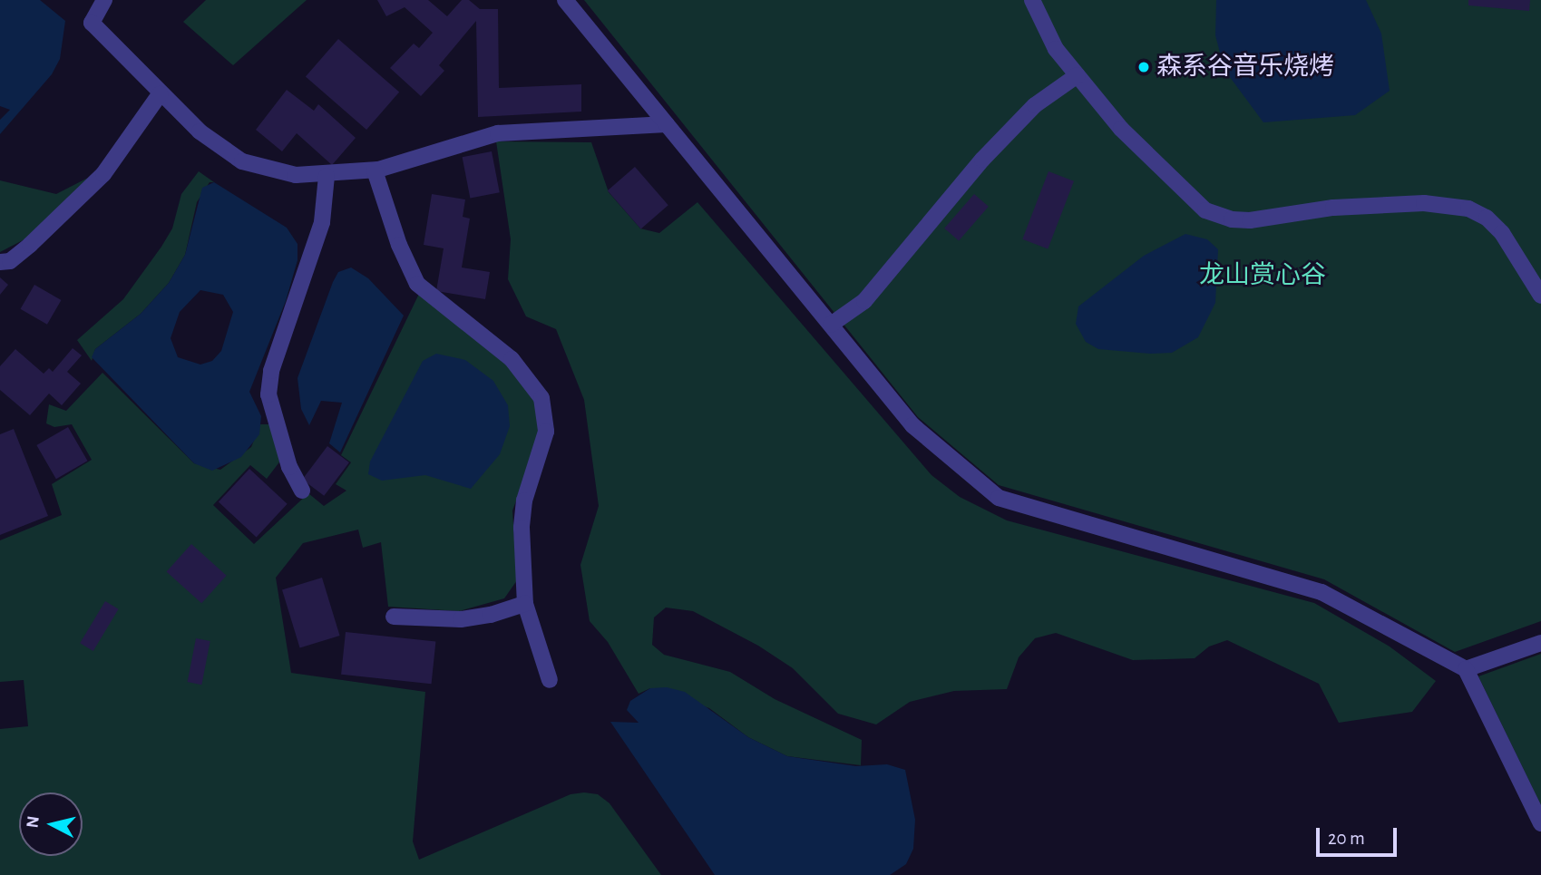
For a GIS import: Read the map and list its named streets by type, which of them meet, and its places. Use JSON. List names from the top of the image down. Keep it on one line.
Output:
{"parks":["龙山赏心谷"],"places":["森系谷音乐烧烤"],"scale_bar":"20 m","north":"left"}
